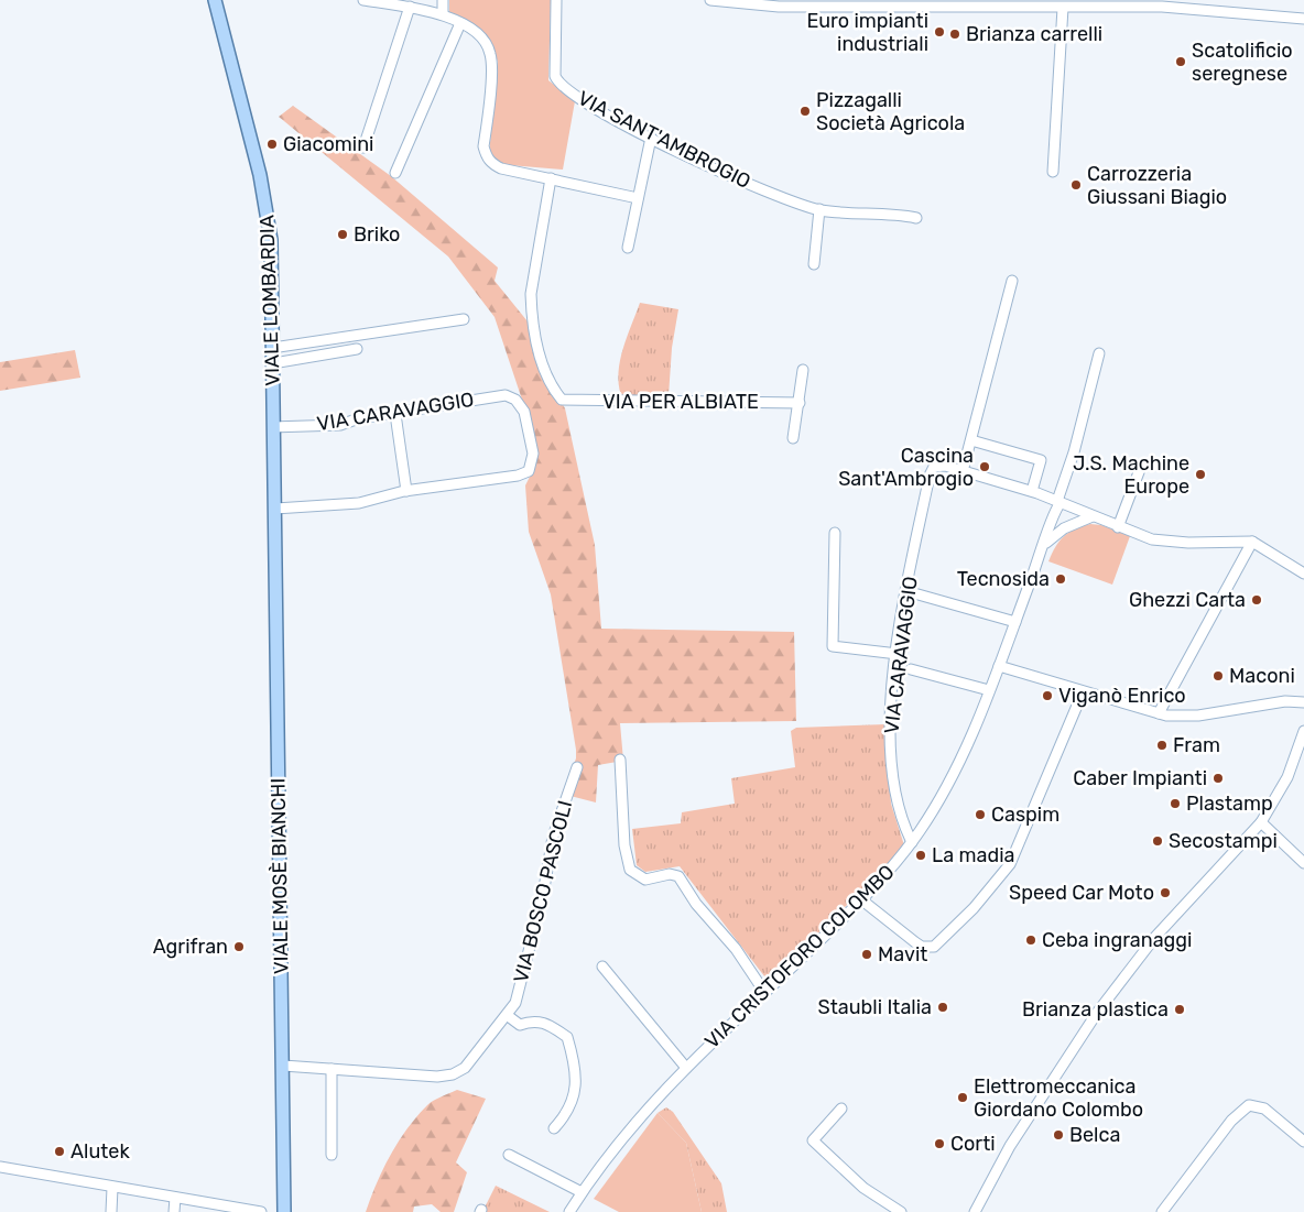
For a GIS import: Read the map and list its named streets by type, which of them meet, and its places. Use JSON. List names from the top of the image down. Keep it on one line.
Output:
{"streets":{"main road":["VIALE LOMBARDIA","VIALE MOSÈ BIANCHI"],"street":["VIA SANT'AMBROGIO","VIA PER ALBIATE","VIA CARAVAGGIO","VIA BOSCO PASCOLI","VIA CRISTOFORO COLOMBO"]},"crossings":[["VIALE LOMBARDIA","VIA CARAVAGGIO"],["VIALE LOMBARDIA","VIALE MOSÈ BIANCHI"],["VIA CARAVAGGIO","VIA CRISTOFORO COLOMBO"],["VIALE MOSÈ BIANCHI","VIA BOSCO PASCOLI"]],"places":["Euro impianti industriali","Brianza carrelli","Scatolificio seregnese","Pizzagalli Società Agricola","Giacomini","Carrozzeria Giussani Biagio","Briko","Cascina Sant'Ambrogio","J.S. Machine Europe","Tecnosida","Ghezzi Carta","Maconi","Viganò Enrico","Fram","Caber Impianti","Plastamp","Caspim","Secostampi","La madia","Speed Car Moto","Ceba ingranaggi","Agrifran","Mavit","Staubli Italia","Brianza plastica","Elettromeccanica Giordano Colombo","Belca","Corti","Alutek"]}
